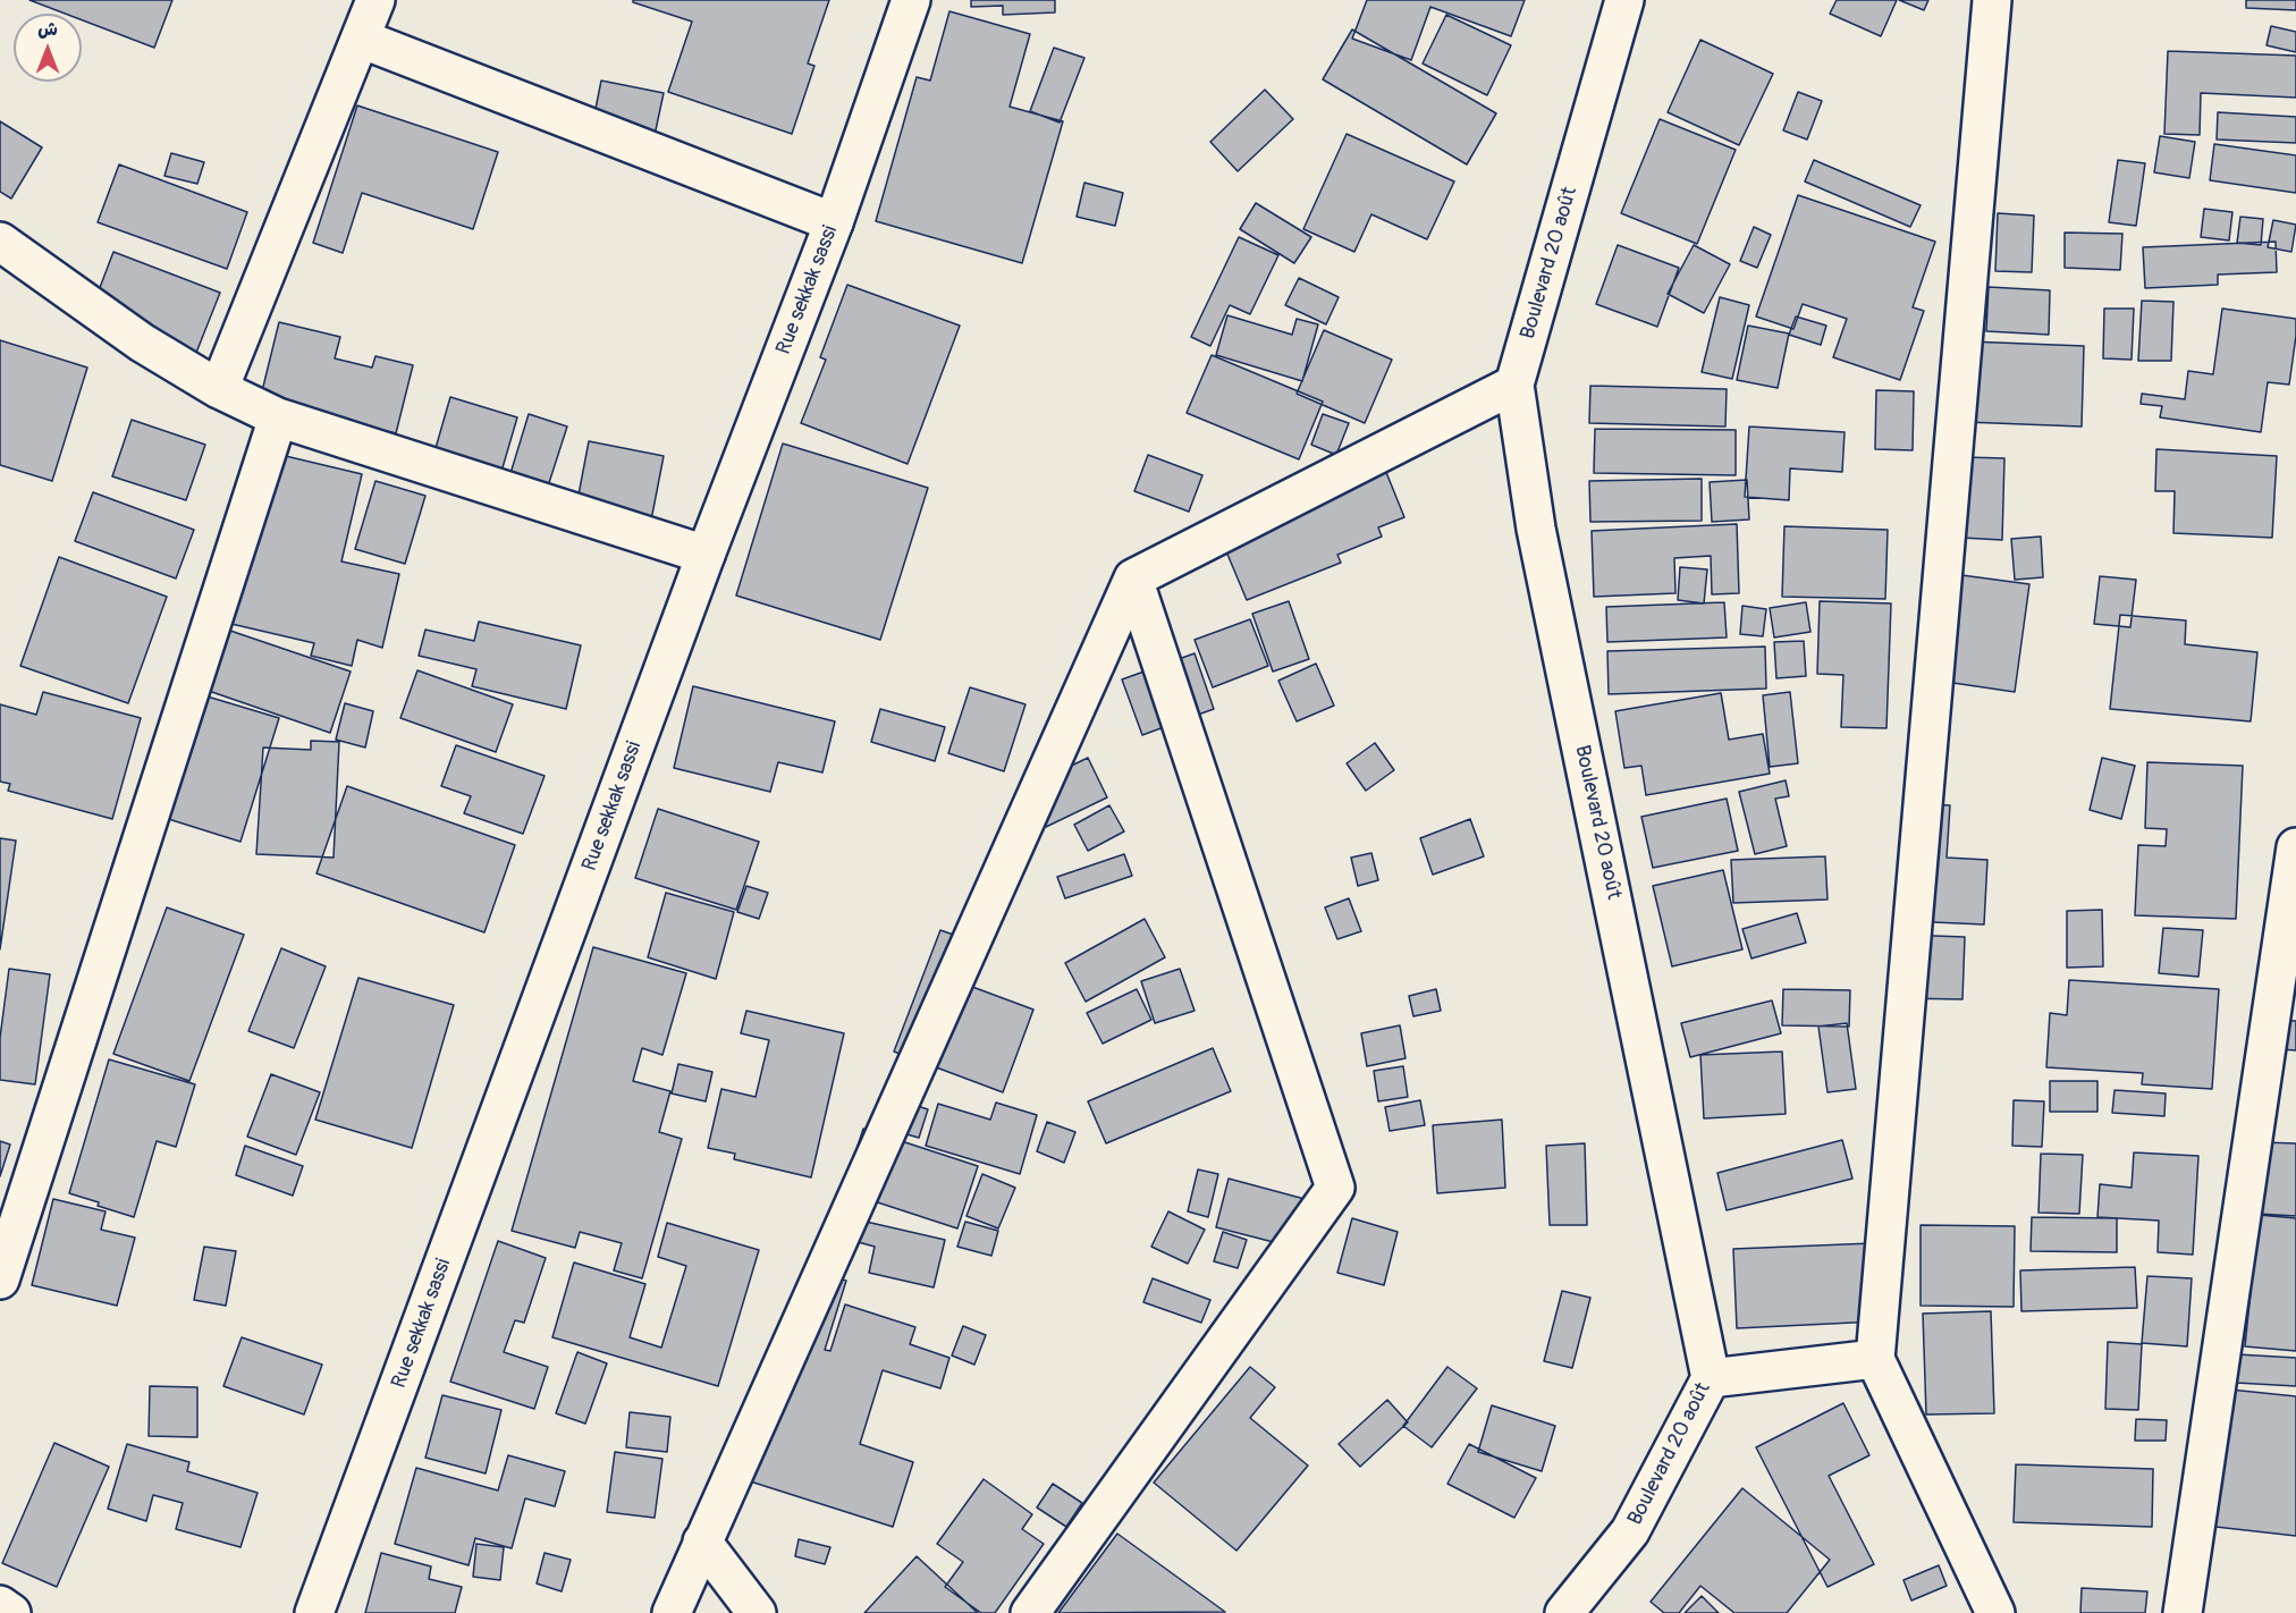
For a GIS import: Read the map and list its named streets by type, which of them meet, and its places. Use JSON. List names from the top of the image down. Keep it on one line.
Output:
{"streets":{"street":["Boulevard 20 août","Rue sekkak sassi"]},"north":"top"}
